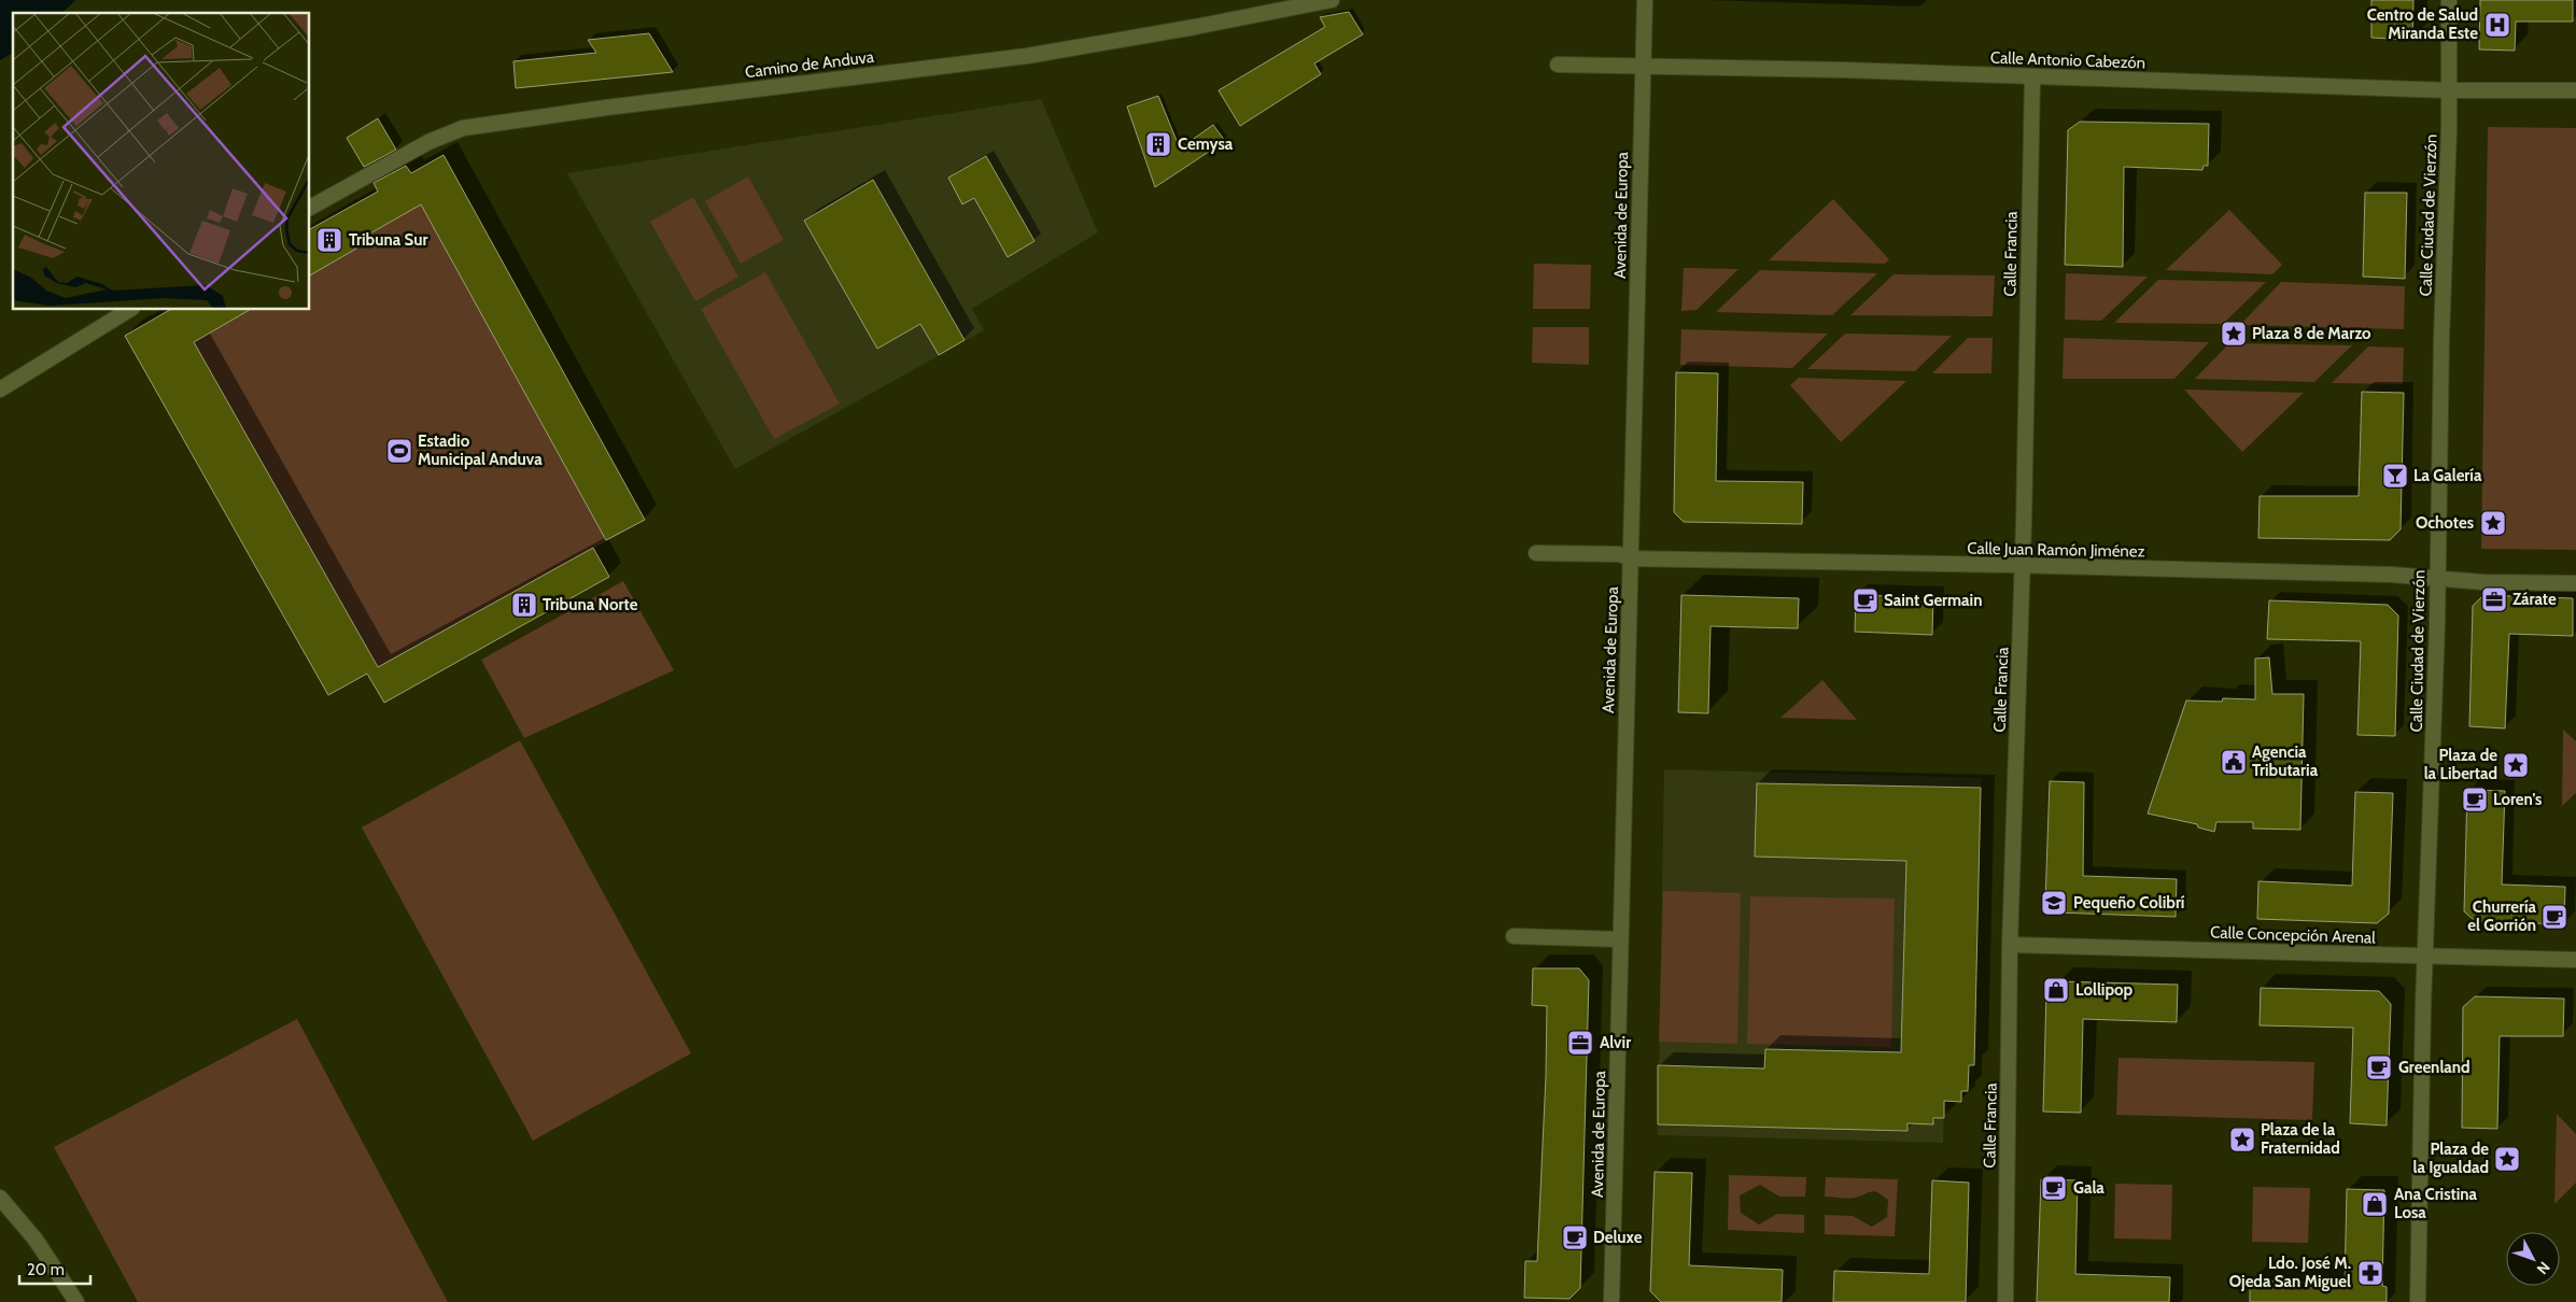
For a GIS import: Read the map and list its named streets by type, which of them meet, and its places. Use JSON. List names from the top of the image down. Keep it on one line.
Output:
{"streets":{"street":["Calle Antonio Cabezón","Camino de Anduva","Avenida de Europa","Calle Ciudad de Vierzón","Calle Francia","Calle Juan Ramón Jiménez","Calle Concepción Arenal"]},"crossings":[["Calle Antonio Cabezón","Avenida de Europa"],["Calle Antonio Cabezón","Calle Ciudad de Vierzón"],["Calle Antonio Cabezón","Calle Francia"],["Avenida de Europa","Calle Juan Ramón Jiménez"],["Calle Ciudad de Vierzón","Calle Juan Ramón Jiménez"],["Calle Ciudad de Vierzón","Calle Concepción Arenal"],["Calle Francia","Calle Juan Ramón Jiménez"],["Calle Francia","Calle Concepción Arenal"]],"places":{"hospital":["Centro de Salud Miranda Este"],"building":["Cemysa","Tribuna Sur","Tribuna Norte"],"place":["Plaza 8 de Marzo","Ochotes","Plaza de la Libertad","Plaza de la Fraternidad","Plaza de la Igualdad"],"sports":["Estadio Municipal Anduva"],"bar":["La Galería"],"office":["Zárate","Alvir"],"cafe":["Saint Germain","Loren's","Churrería el Gorrión","Greenland","Gala","Deluxe"],"public building":["Agencia Tributaria"],"school or university":["Pequeño Colibrí"],"shop":["Lollipop","Ana Cristina Losa"],"pharmacy":["Ldo. José M. Ojeda San Miguel"]},"scale_bar":"20 m","north":"bottom right"}
